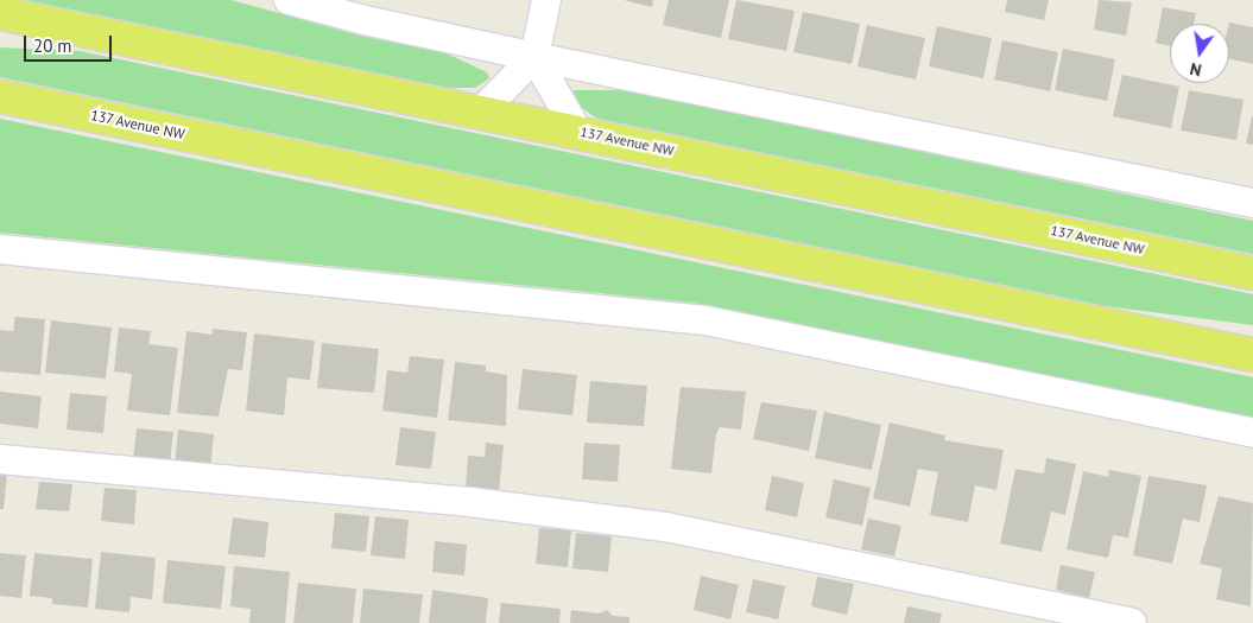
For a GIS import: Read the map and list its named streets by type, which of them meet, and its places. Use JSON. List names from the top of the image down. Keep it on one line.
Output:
{"streets":{"main road":["137 Avenue NW"]},"scale_bar":"20 m","north":"bottom"}
